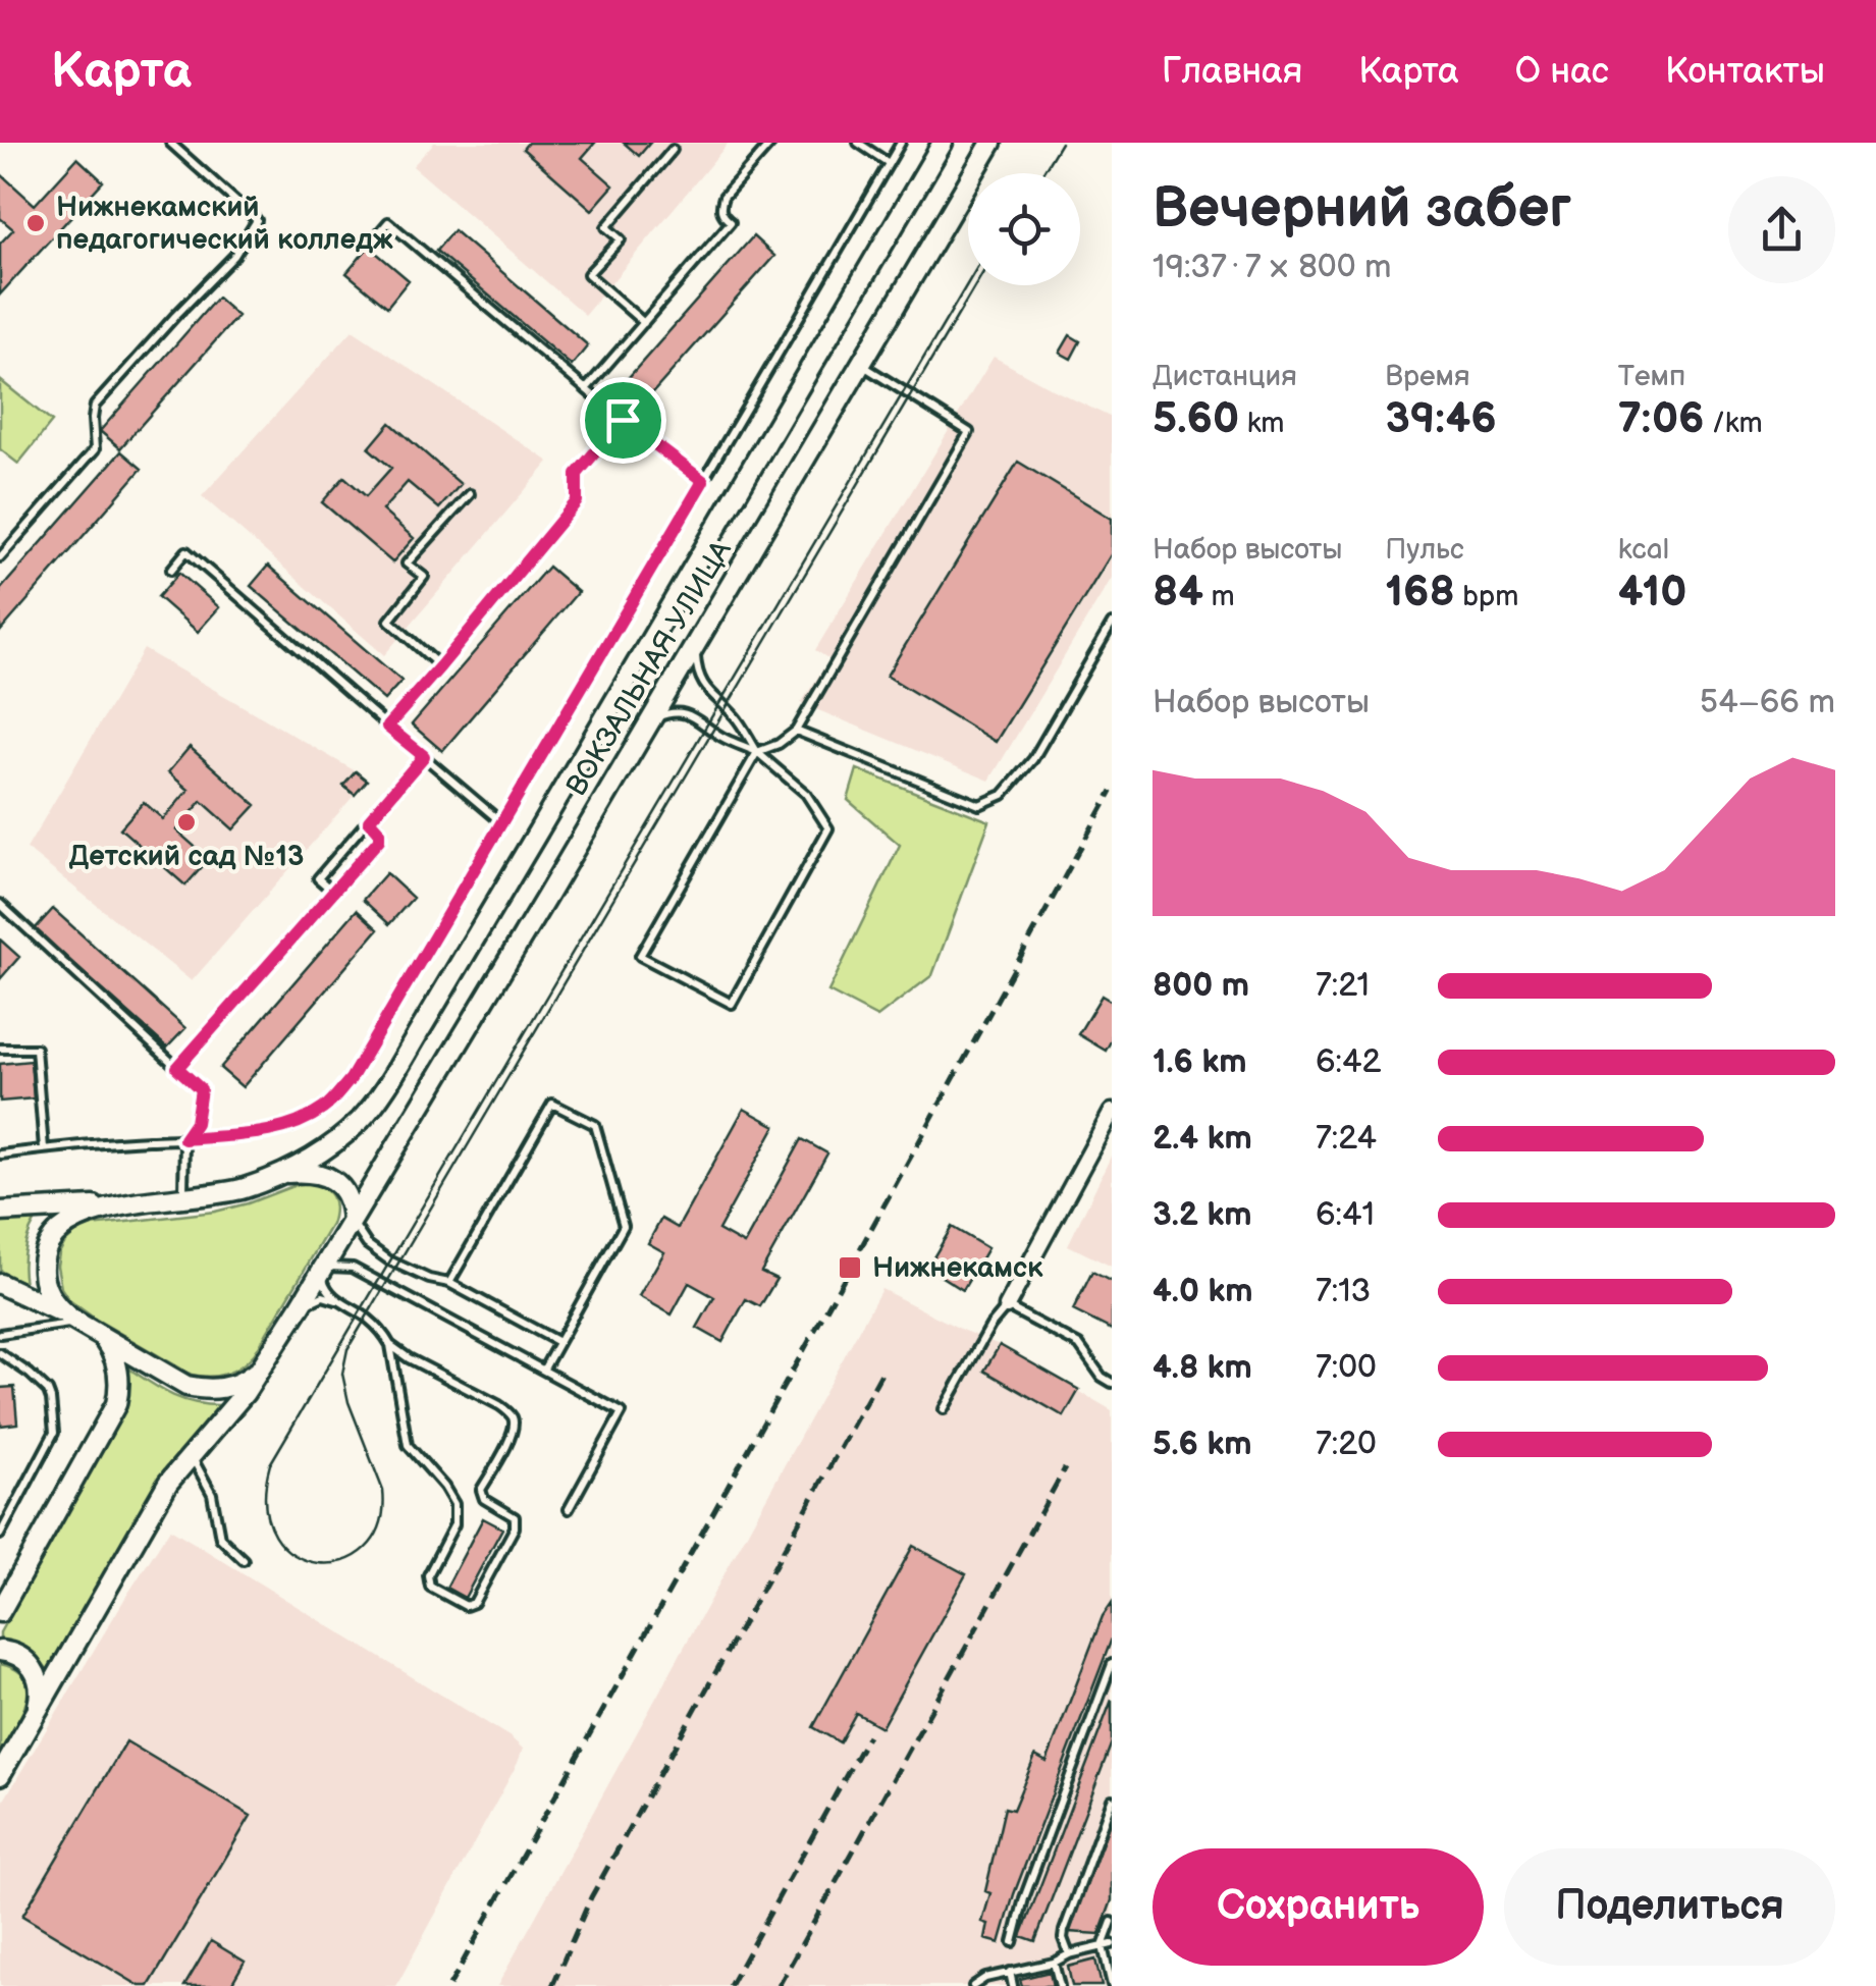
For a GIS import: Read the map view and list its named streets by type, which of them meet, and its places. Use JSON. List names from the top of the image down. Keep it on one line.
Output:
{"streets":{"main road":["ВОКЗАЛЬНАЯ УЛИЦА"]},"places":{"other":["Нижнекамский педагогический колледж","Детский сад №13"],"transit":["Нижнекамск"]},"page":{"header":"Карта","nav":["Главная","Карта","О нас","Контакты"],"heading":["Вечерний забег","19:37 · 7 × 800 m"],"stats":[["Дистанция","5.60 km"],["Время","39:46"],["Темп","7:06 /km"],["Набор высоты","84 m"],["Пульс","168 bpm"],["kcal","410"]],"chart":["Набор высоты","54–66 m"],"list":[{"name":"800 m","note":"7:21"},{"name":"1.6 km","note":"6:42"},{"name":"2.4 km","note":"7:24"},{"name":"3.2 km","note":"6:41"},{"name":"4.0 km","note":"7:13"},{"name":"4.8 km","note":"7:00"},{"name":"5.6 km","note":"7:20"}],"buttons":["Сохранить","Поделиться"]}}
